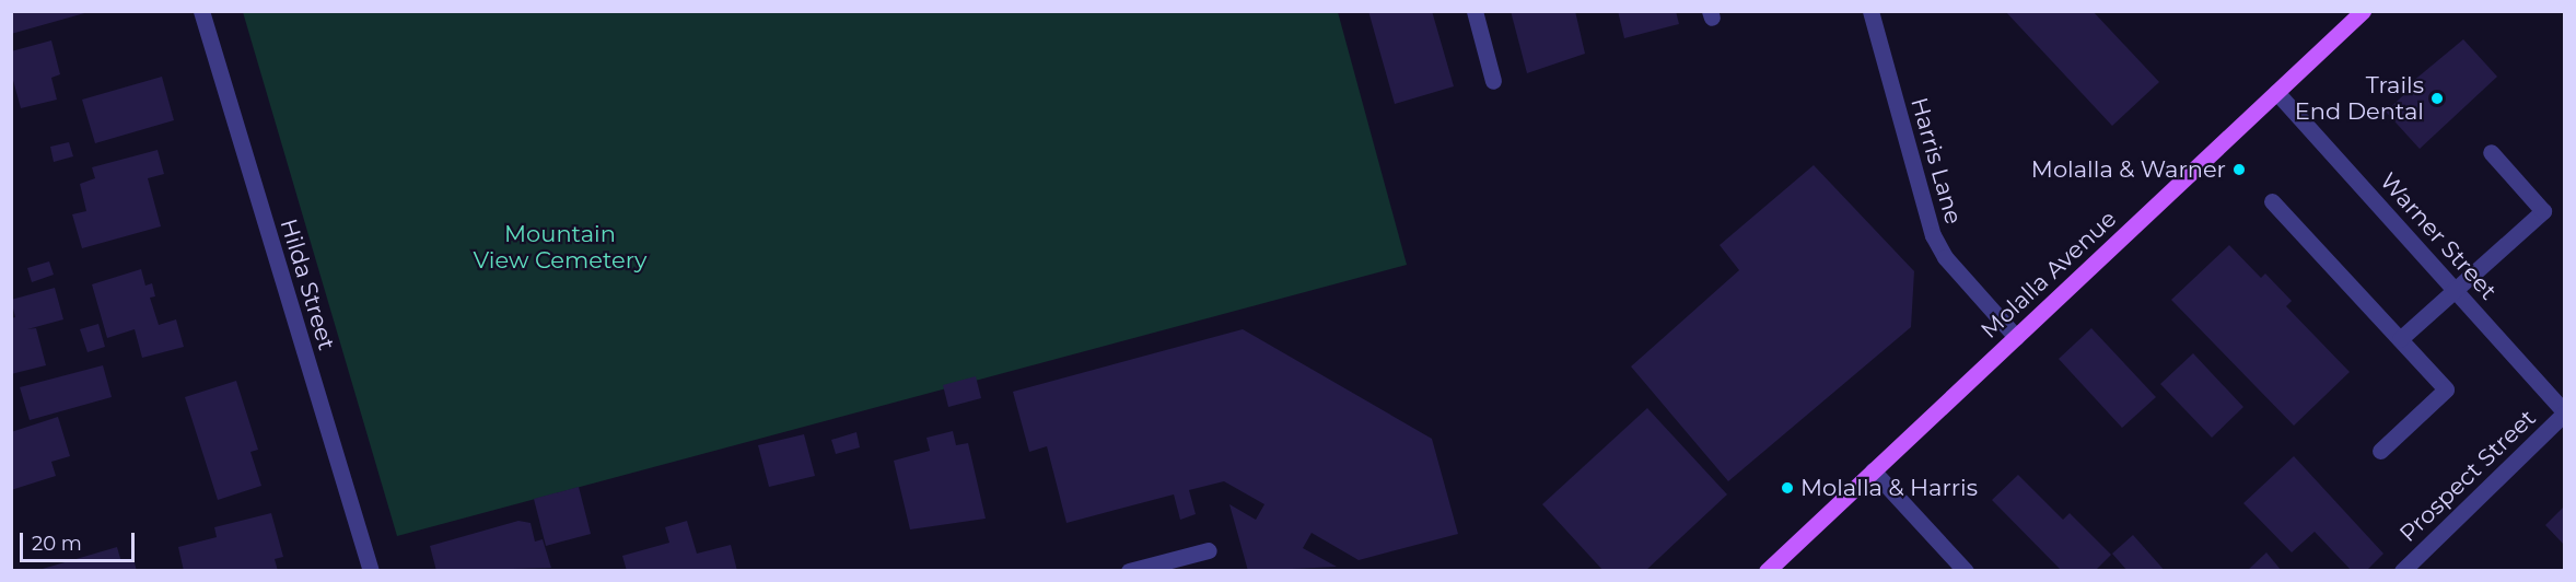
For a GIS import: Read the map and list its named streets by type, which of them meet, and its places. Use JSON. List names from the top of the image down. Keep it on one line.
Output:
{"streets":{"main road":["Molalla Avenue"],"street":["Harris Lane","Warner Street","Hilda Street","Prospect Street"]},"crossings":[["Harris Lane","Molalla Avenue"],["Warner Street","Molalla Avenue"],["Warner Street","Prospect Street"]],"parks":["Mountain View Cemetery"],"places":["Trails End Dental","Molalla & Warner","Molalla & Harris"],"scale_bar":"20 m"}
